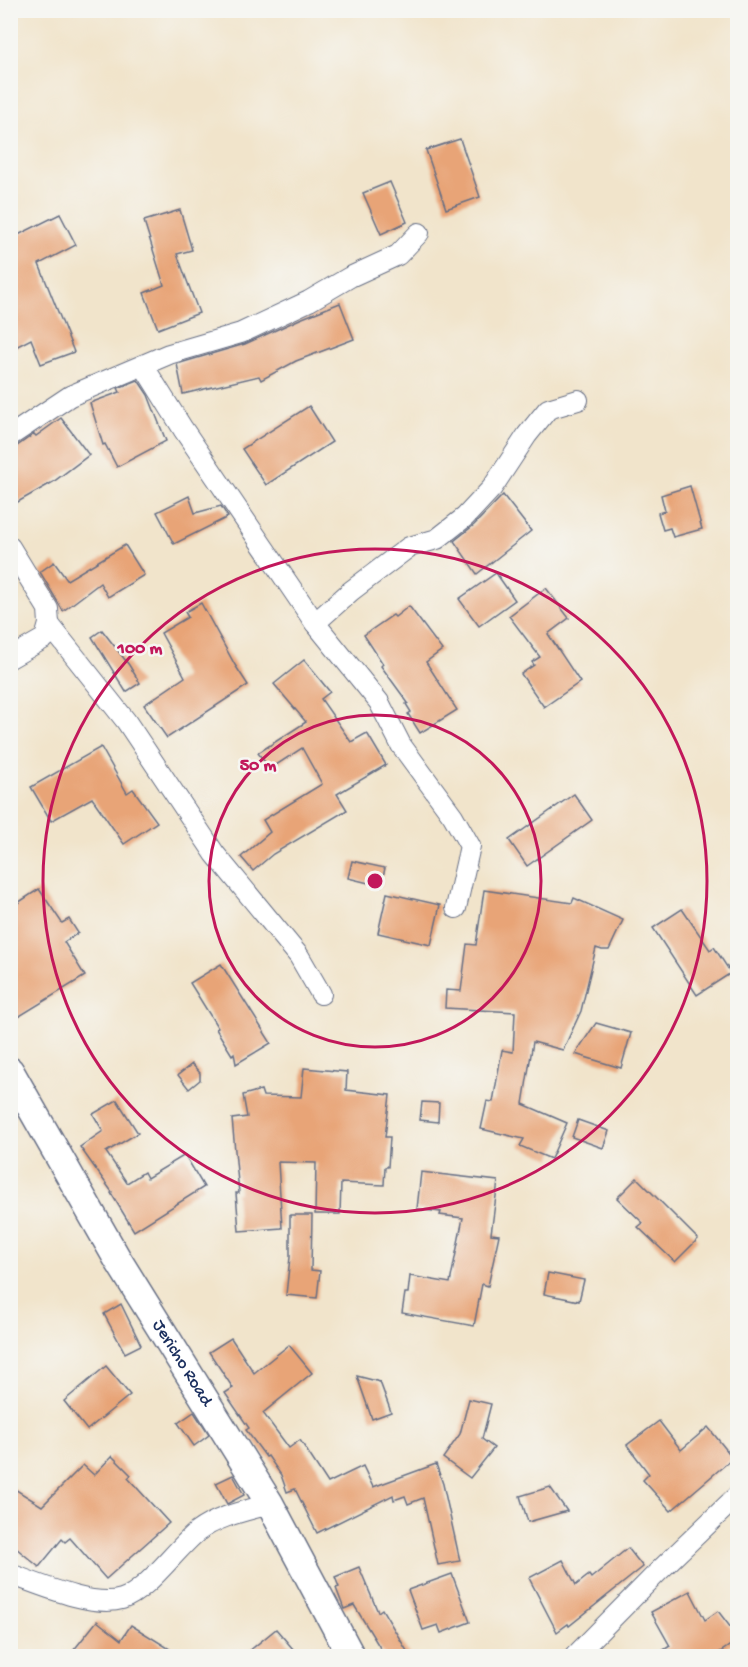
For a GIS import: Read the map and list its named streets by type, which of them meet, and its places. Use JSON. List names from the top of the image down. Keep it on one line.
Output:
{"streets":{"street":["Jericho Road"]},"rings":["100 m","50 m"]}
